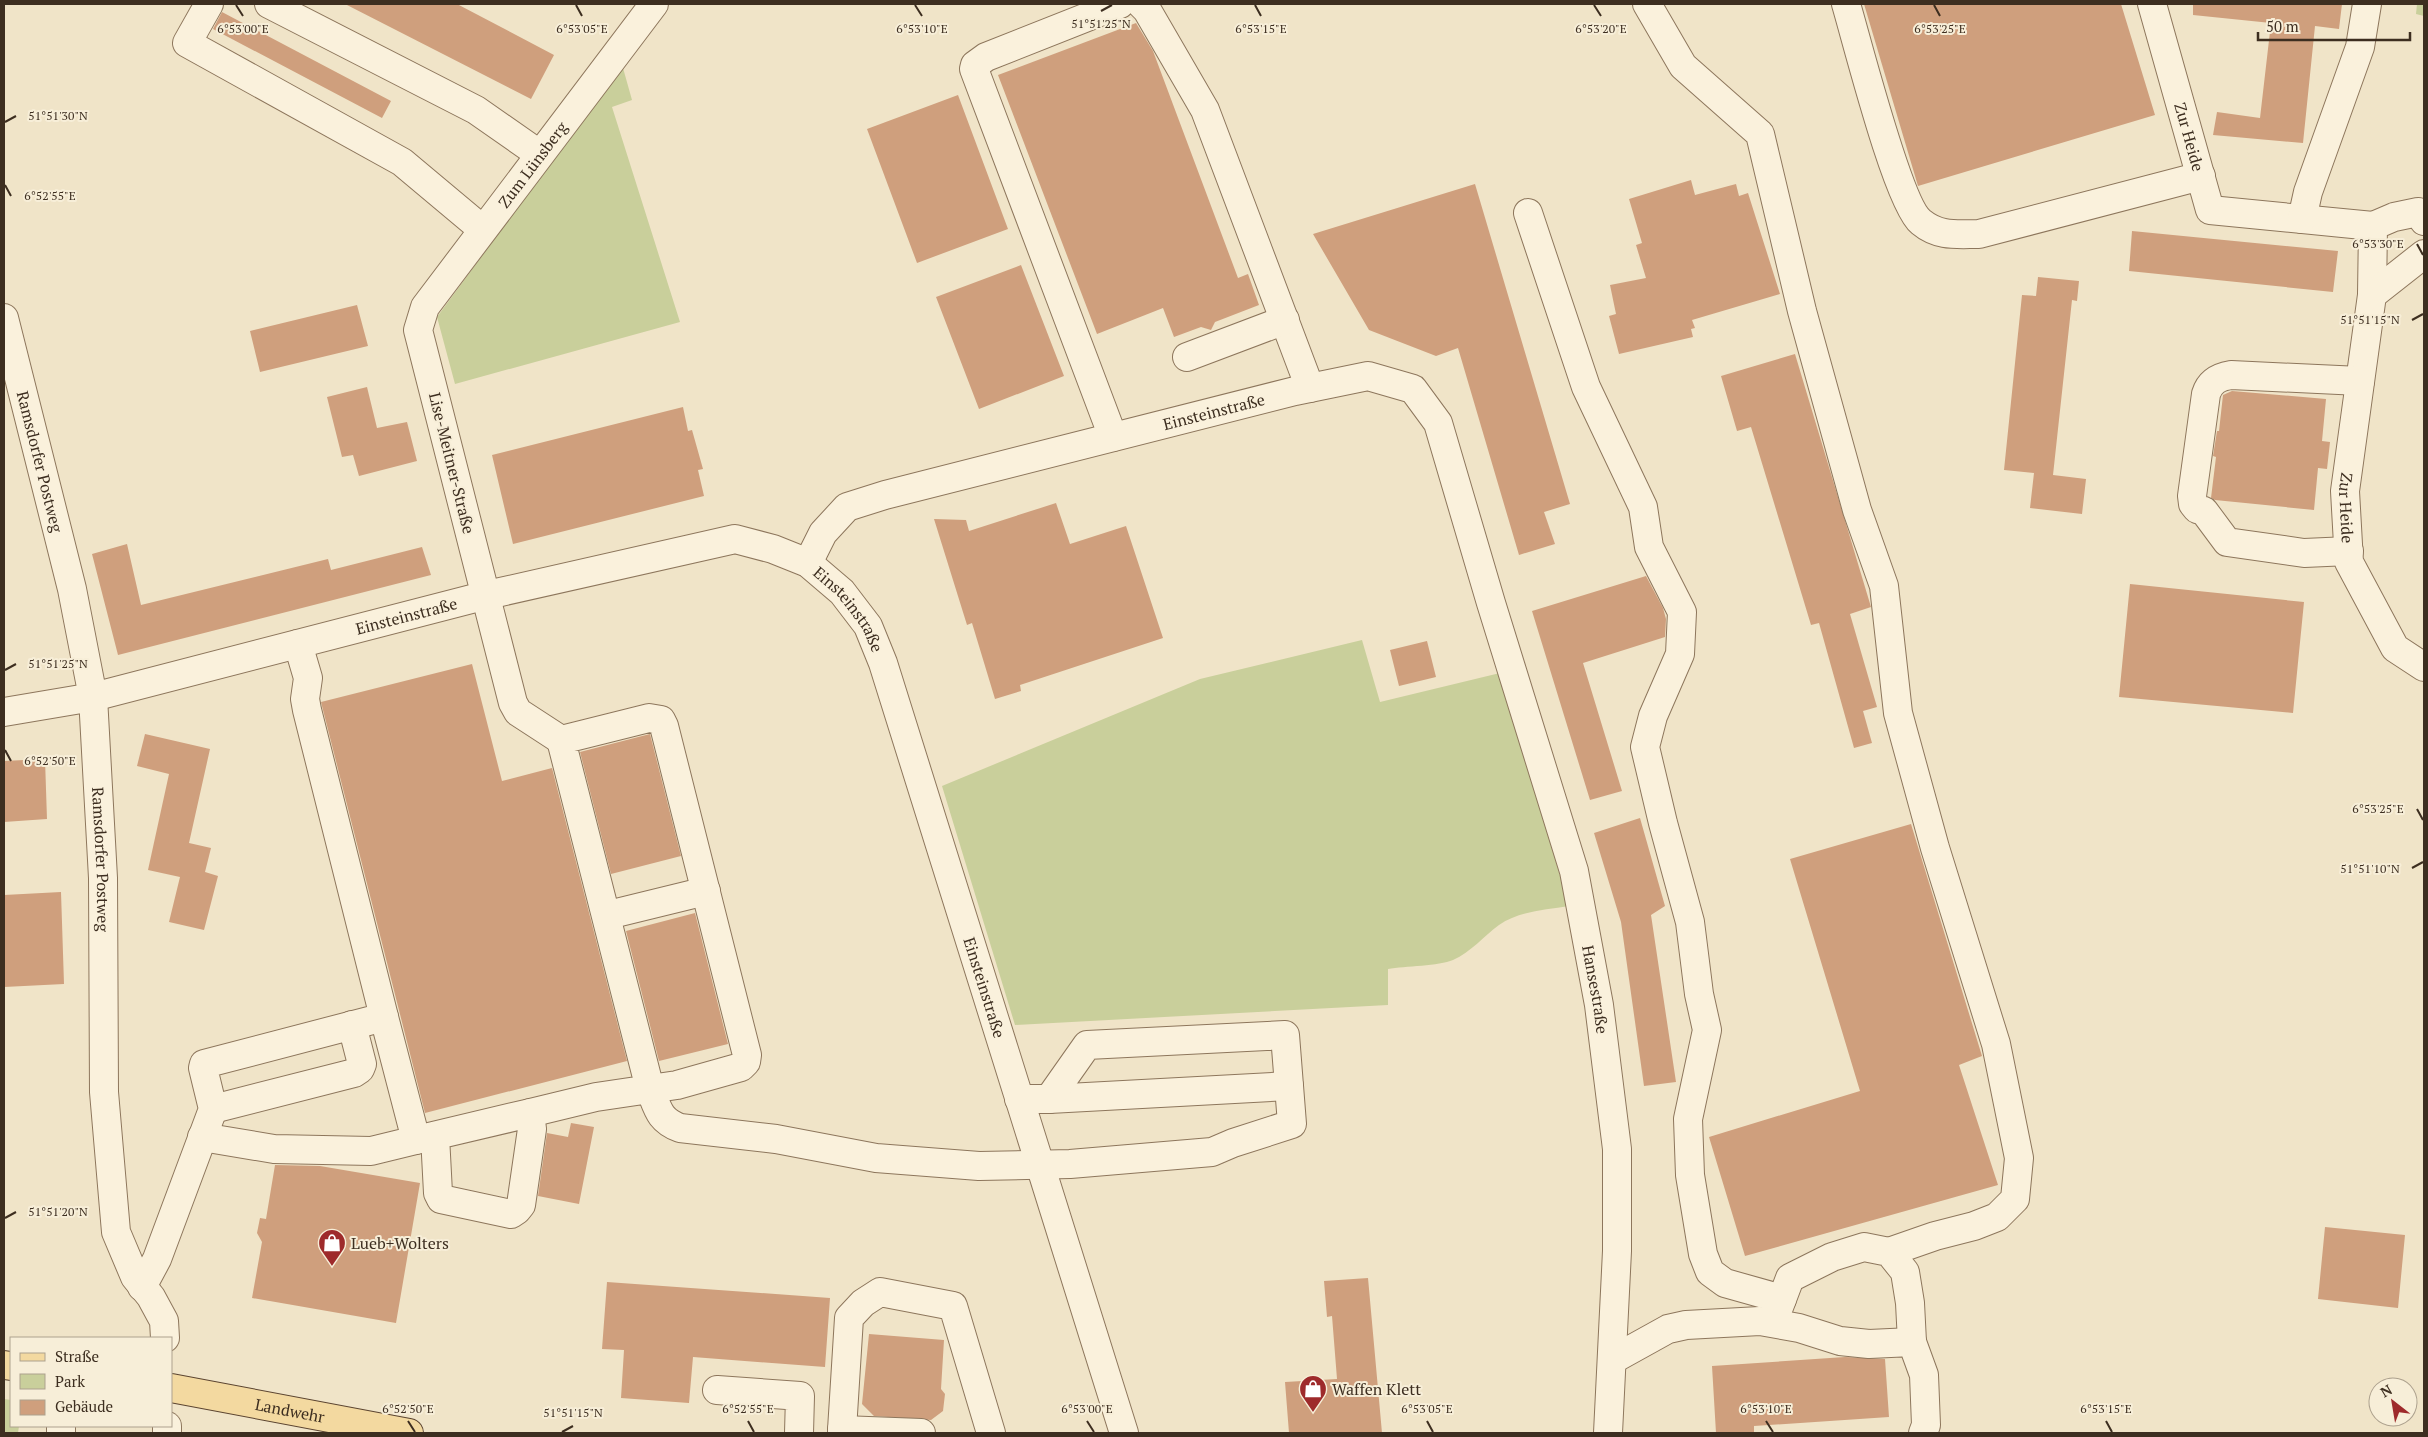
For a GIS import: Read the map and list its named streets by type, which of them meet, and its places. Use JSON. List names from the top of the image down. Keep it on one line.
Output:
{"streets":{"main road":["Landwehr"],"street":["Zur Heide","Zum Lünsberg","Einsteinstraße","Ramsdorfer Postweg","Lise-Meitner-Straße","Hansestraße"]},"crossings":[["Zum Lünsberg","Lise-Meitner-Straße"],["Einsteinstraße","Ramsdorfer Postweg"],["Einsteinstraße","Lise-Meitner-Straße"],["Einsteinstraße","Hansestraße"]],"places":{"shop":["Lueb+Wolters","Waffen Klett"]},"legend":["Straße","Park","Gebäude"],"scale_bar":"50 m","north":"top left","coordinates":["51°51'25\"N","6°53'20\"E","6°53'00\"E","6°53'05\"E","6°53'10\"E","6°53'15\"E","6°53'25\"E","51°51'30\"N","6°52'55\"E","6°53'30\"E","51°51'15\"N","6°52'50\"E","51°51'10\"N","51°51'20\"N"]}
